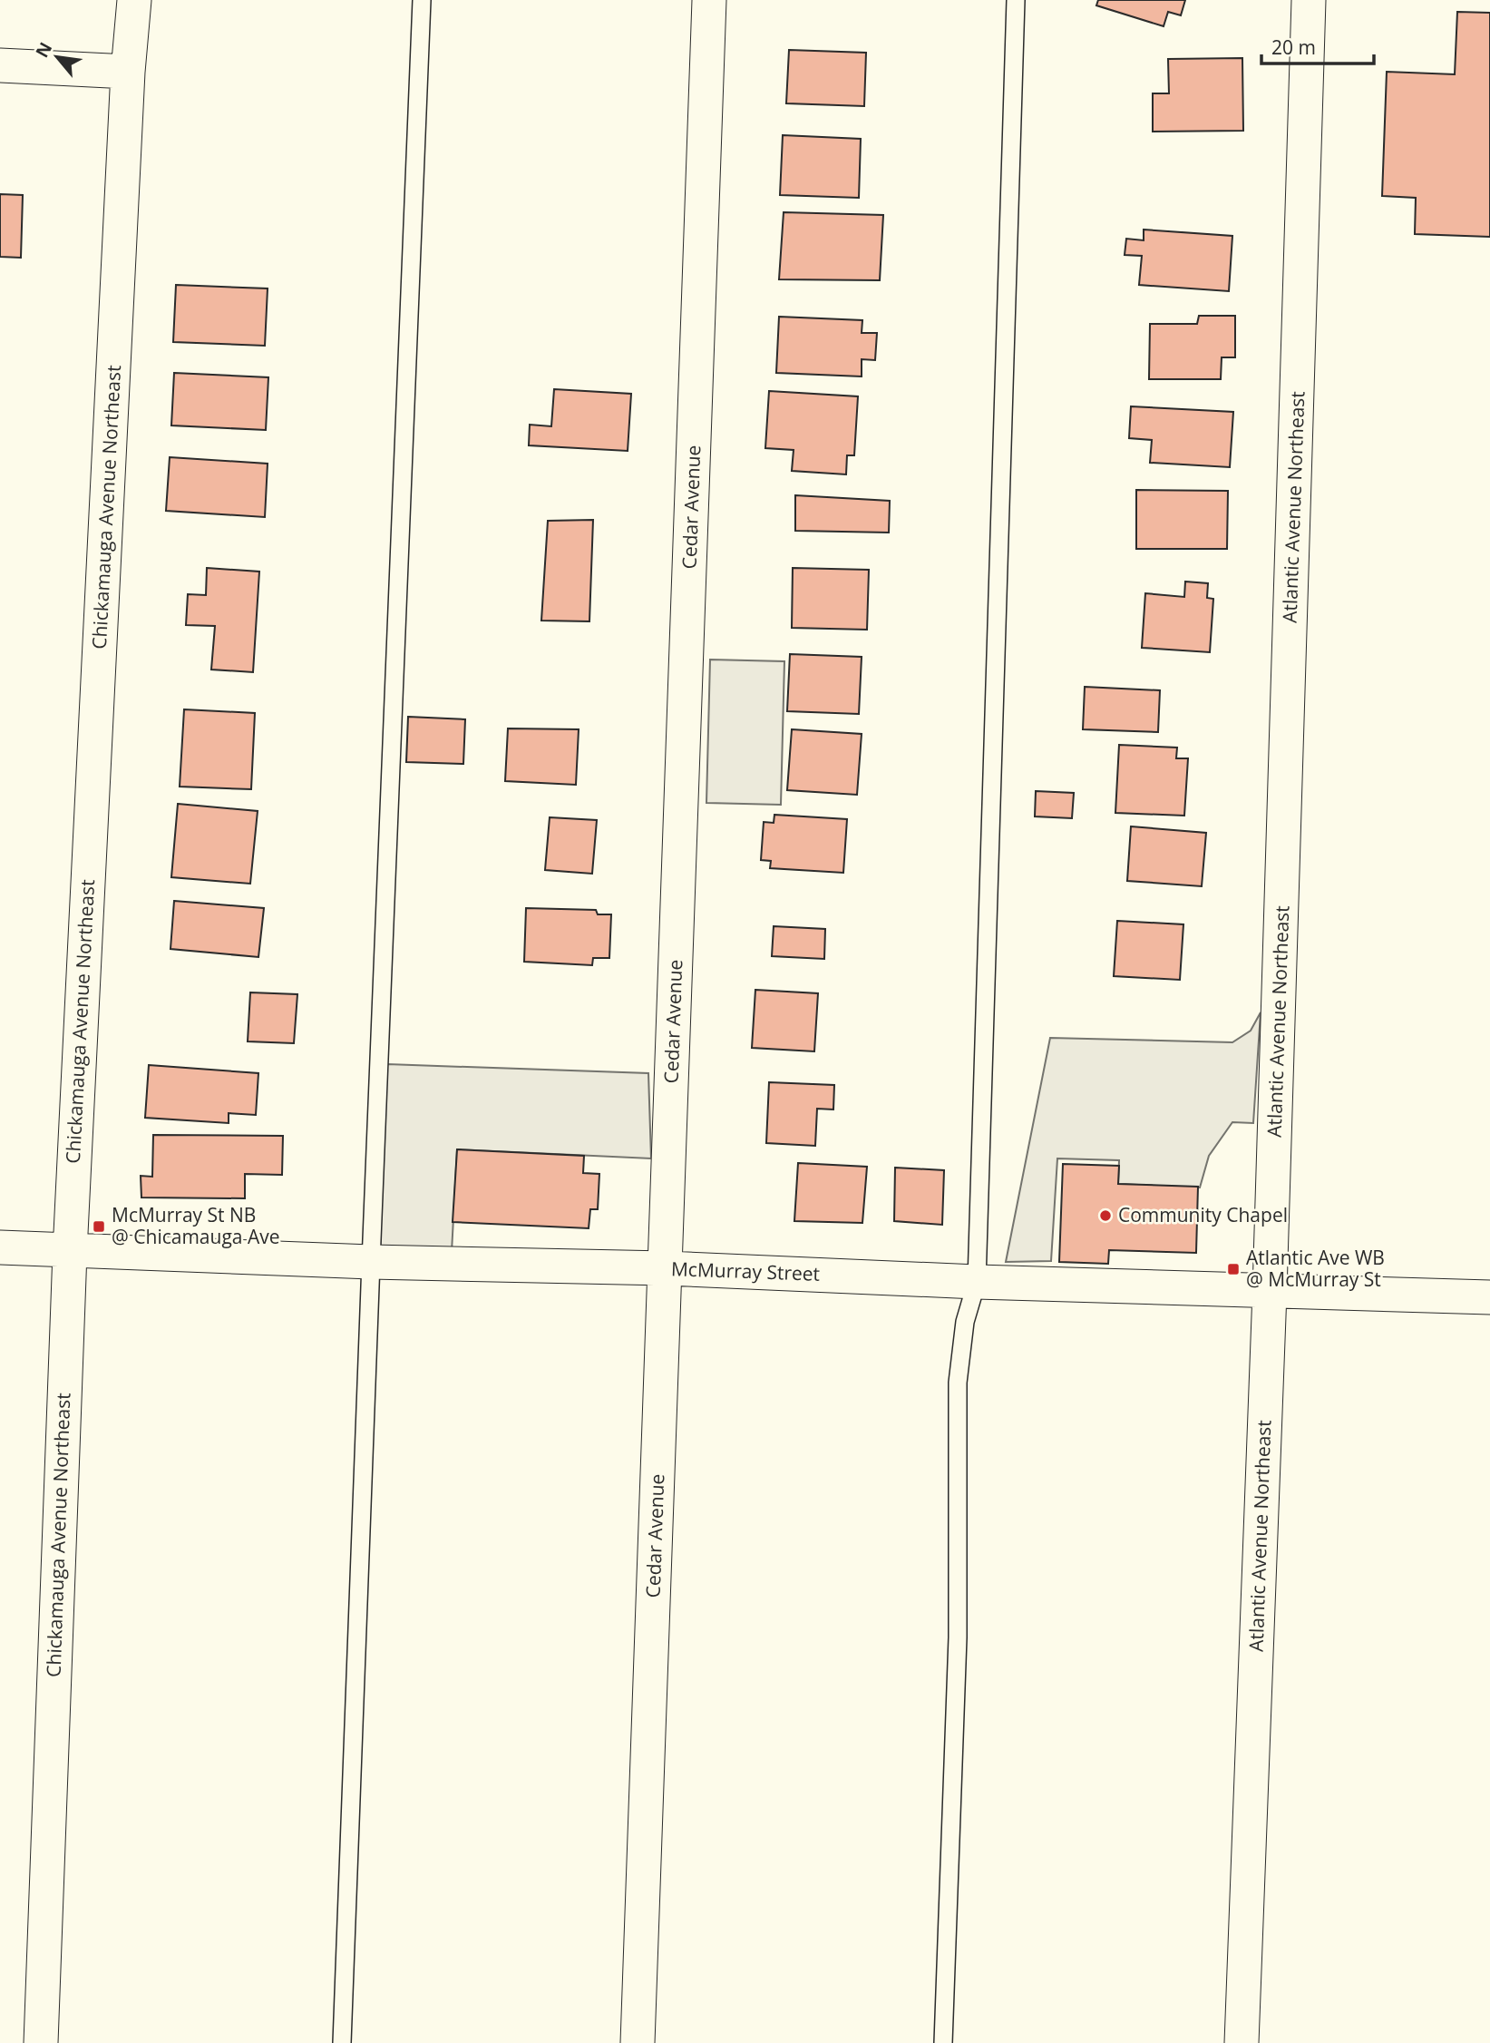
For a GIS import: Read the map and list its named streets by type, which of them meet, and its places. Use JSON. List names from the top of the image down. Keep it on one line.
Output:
{"streets":{"street":["Chickamauga Avenue Northeast","Cedar Avenue","Atlantic Avenue Northeast","McMurray Street"]},"crossings":[["Chickamauga Avenue Northeast","McMurray Street"],["Cedar Avenue","McMurray Street"],["Atlantic Avenue Northeast","McMurray Street"]],"places":{"other":["Community Chapel"],"transit":["McMurray St NB @ Chicamauga Ave","Atlantic Ave WB @ McMurray St"]},"scale_bar":"20 m","north":"top left"}
